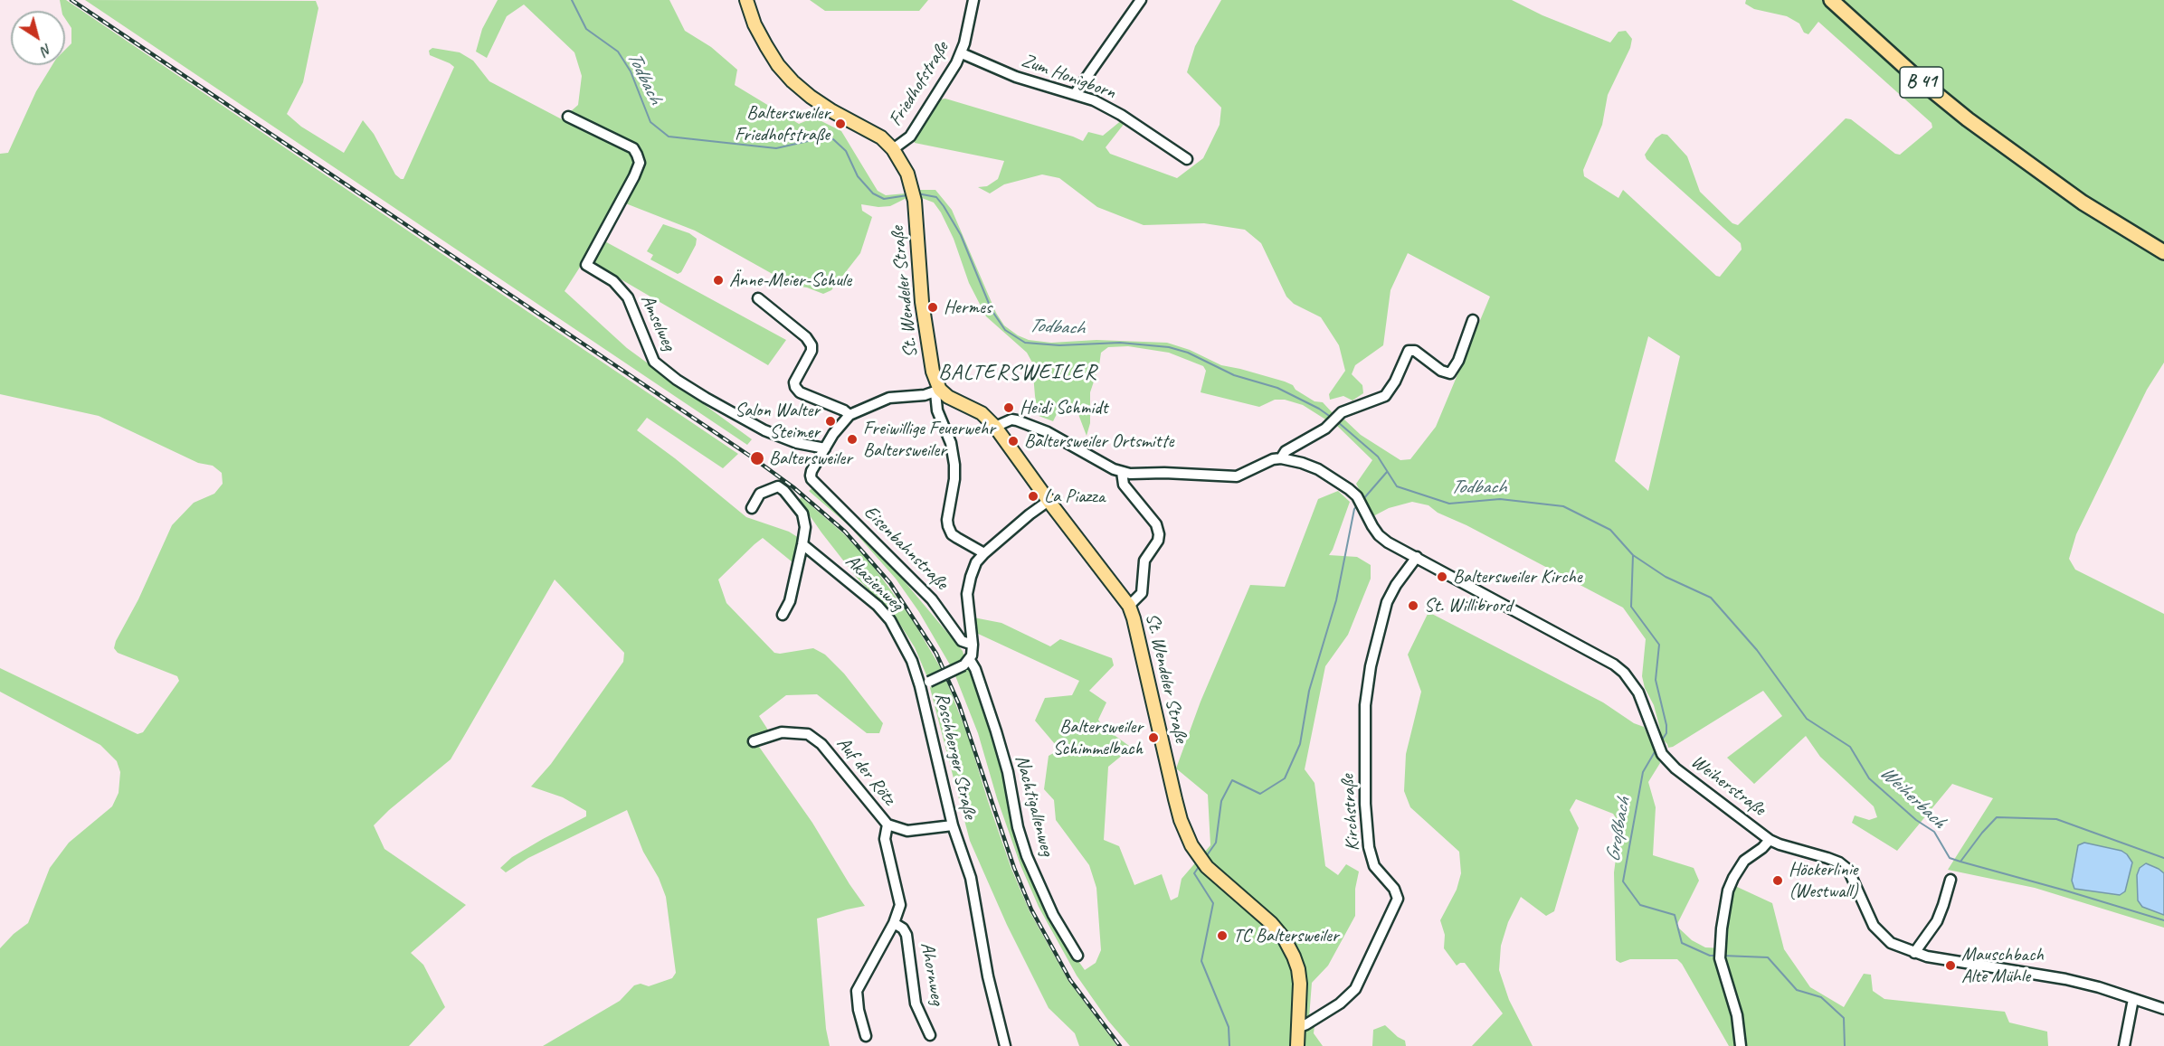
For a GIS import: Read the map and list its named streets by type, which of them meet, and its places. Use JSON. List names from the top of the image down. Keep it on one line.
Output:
{"streets":{"highway":["B 41"],"main road":["St. Wendeler Straße"],"street":["Zum Honigborn","Friedhofstraße","Amselweg","Eisenbahnstraße","Akazienweg","Roschberger Straße","Auf der Rötz","Weiherstraße","Nachtigallenweg","Kirchstraße","Ahornweg"]},"crossings":[["Zum Honigborn","Friedhofstraße"],["Friedhofstraße","St. Wendeler Straße"],["St. Wendeler Straße","Kirchstraße"],["Amselweg","Eisenbahnstraße"],["Akazienweg","Roschberger Straße"],["Roschberger Straße","Auf der Rötz"],["Roschberger Straße","Nachtigallenweg"],["Weiherstraße","Kirchstraße"]],"districts":["BALTERSWEILER"],"water":["Todbach","Weiherbach","Großbach"],"places":["Baltersweiler Friedhofstraße","Änne-Meier-Schule","Hermes","Heidi Schmidt","Salon Walter Steimer","Freiwillige Feuerwehr Baltersweiler","Baltersweiler Ortsmitte","Baltersweiler","La Piazza","Baltersweiler Kirche","St. Willibrord","Baltersweiler Schimmelbach","Höckerlinie (Westwall)","TC Baltersweiler","Mauschbach Alte Mühle"],"north":"bottom right"}
